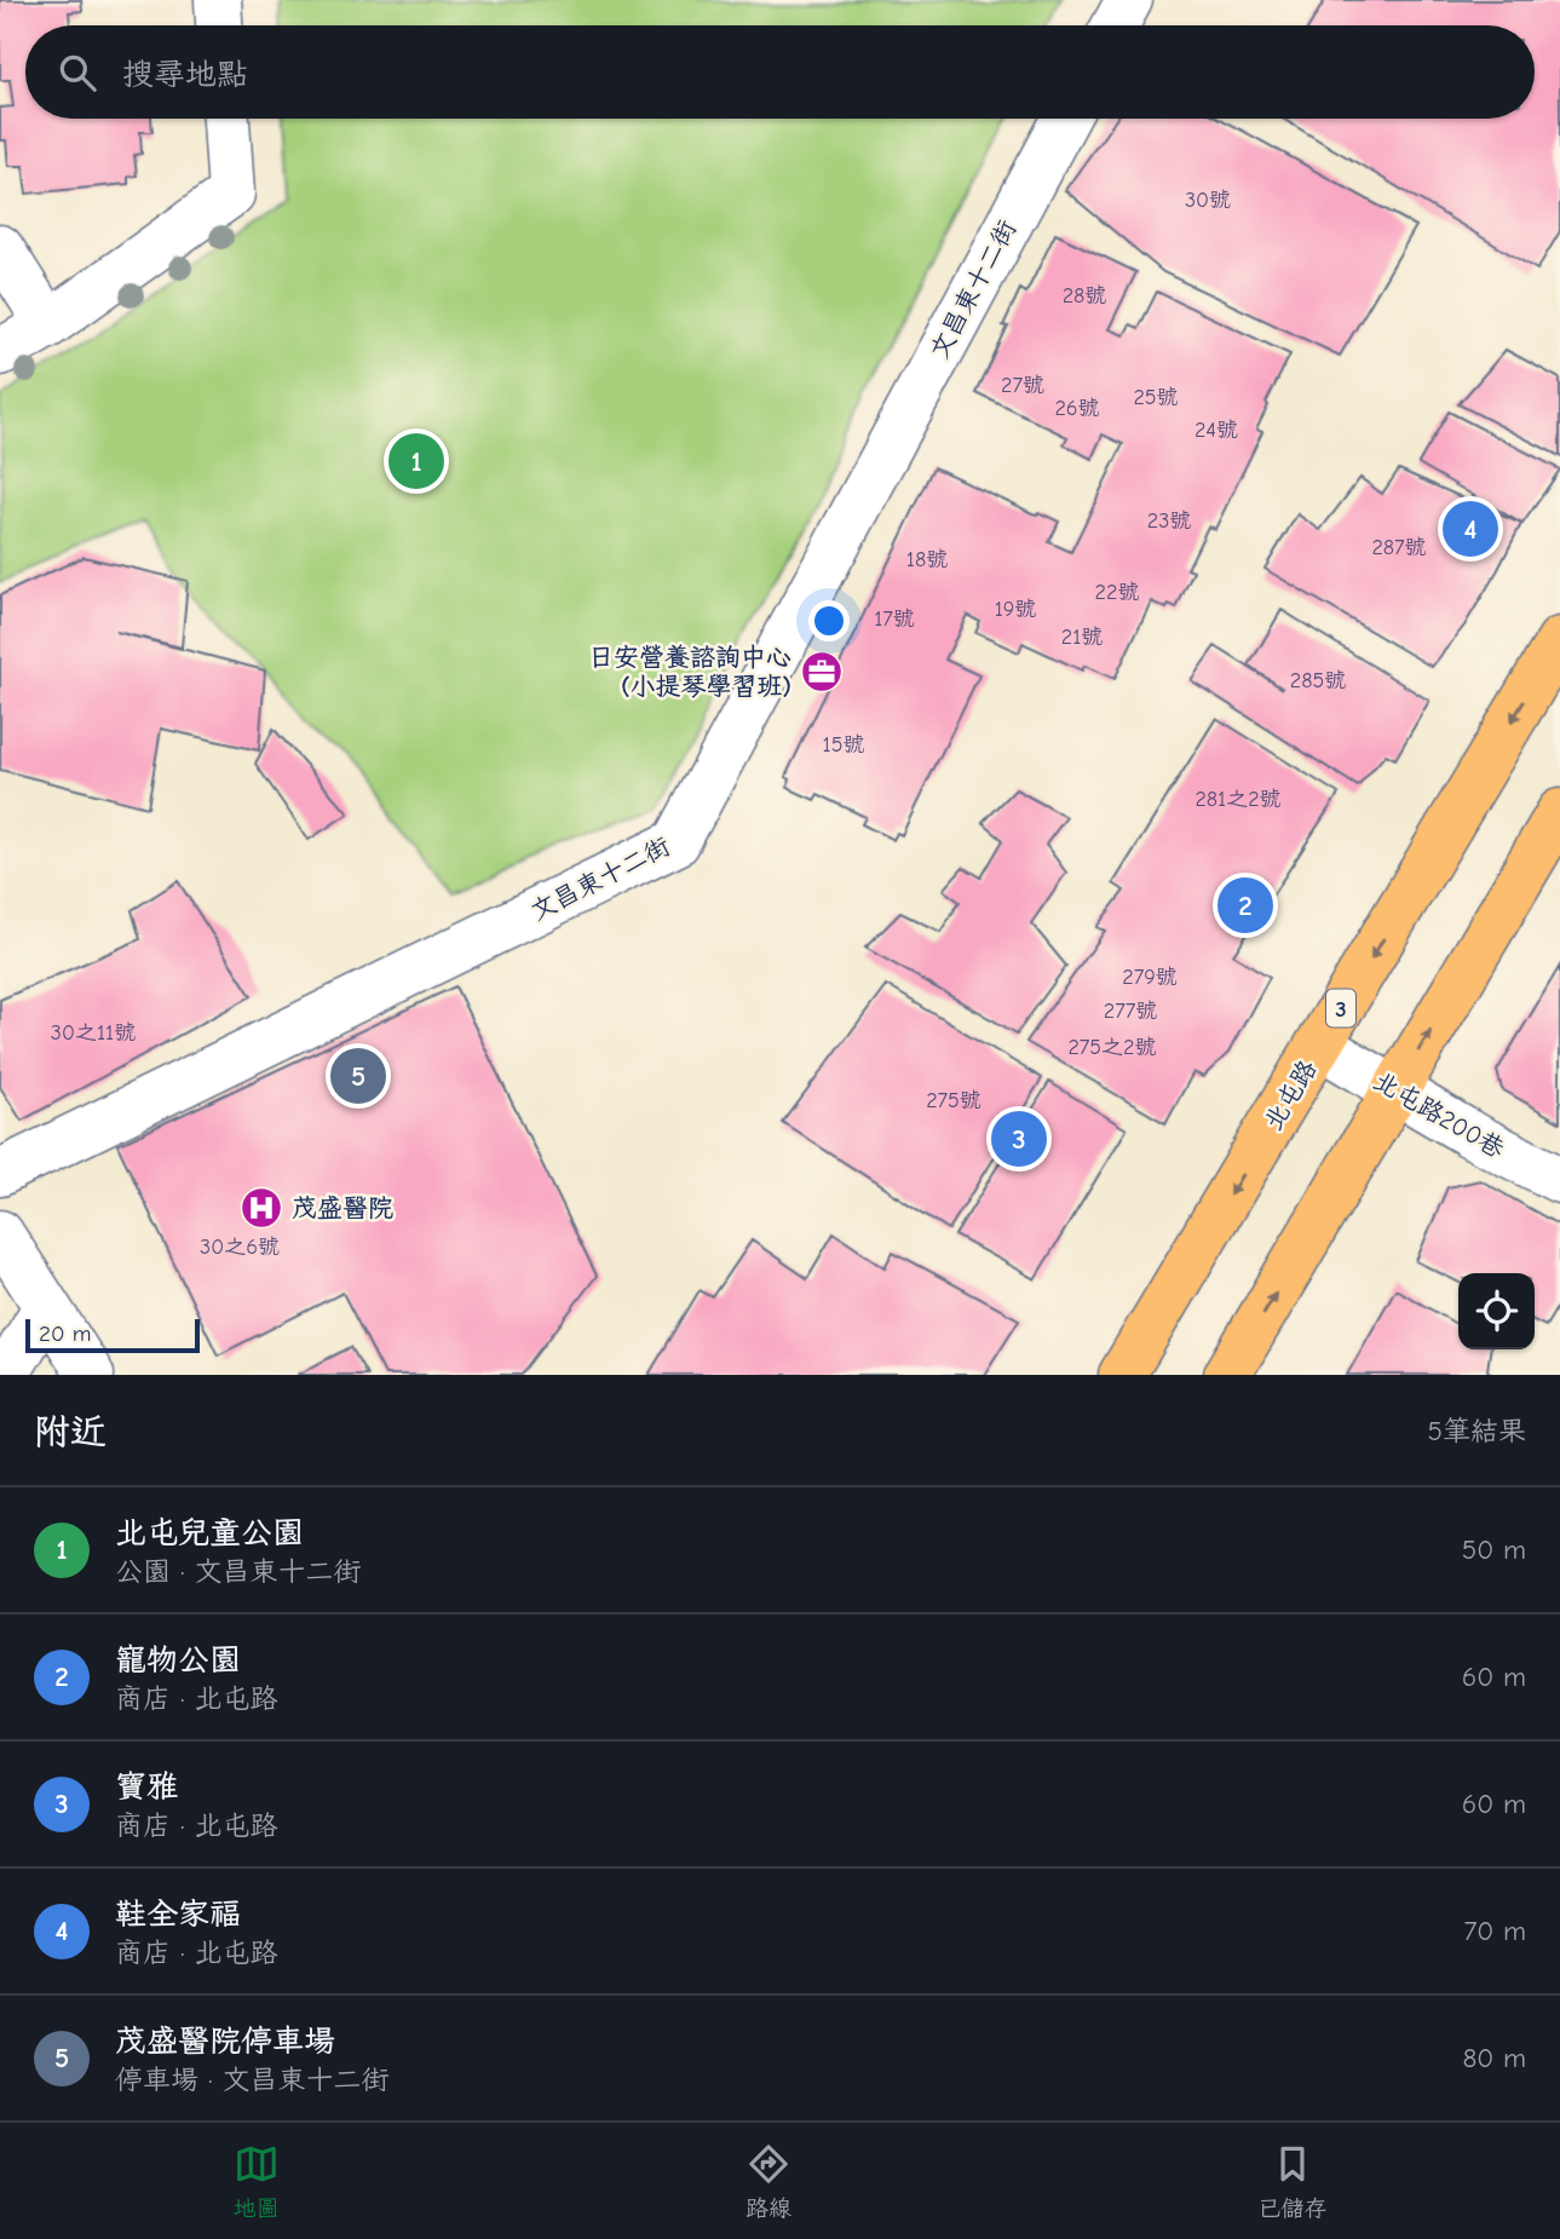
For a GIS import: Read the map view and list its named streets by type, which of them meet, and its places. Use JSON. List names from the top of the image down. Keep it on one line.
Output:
{"streets":{"main road":["3","北屯路"],"street":["文昌東十二街","北屯路200巷"]},"crossings":[["北屯路","北屯路200巷"]],"places":{"office":["日安營養諮詢中心 (小提琴學習班)"],"hospital":["茂盛醫院"]},"house_numbers":["30號","28號","27號","25號","26號","24號","23號","287號","18號","22號","19號","17號","21號","285號","15號","281之2號","279號","277號","30之11號","275之2號","275號","30之6號"],"scale_bar":"20 m","page":{"search":"搜尋地點","pins":["1","4","2","5","3"],"scale":"20 m","heading":["附近","5筆結果"],"list":[{"mark":"1","name":"北屯兒童公園","note":"公園 · 文昌東十二街","value":"50 m"},{"mark":"2","name":"寵物公園","note":"商店 · 北屯路","value":"60 m"},{"mark":"3","name":"寶雅","note":"商店 · 北屯路","value":"60 m"},{"mark":"4","name":"鞋全家福","note":"商店 · 北屯路","value":"70 m"},{"mark":"5","name":"茂盛醫院停車場","note":"停車場 · 文昌東十二街","value":"80 m"}],"nav":["地圖","路線","已儲存"]}}
